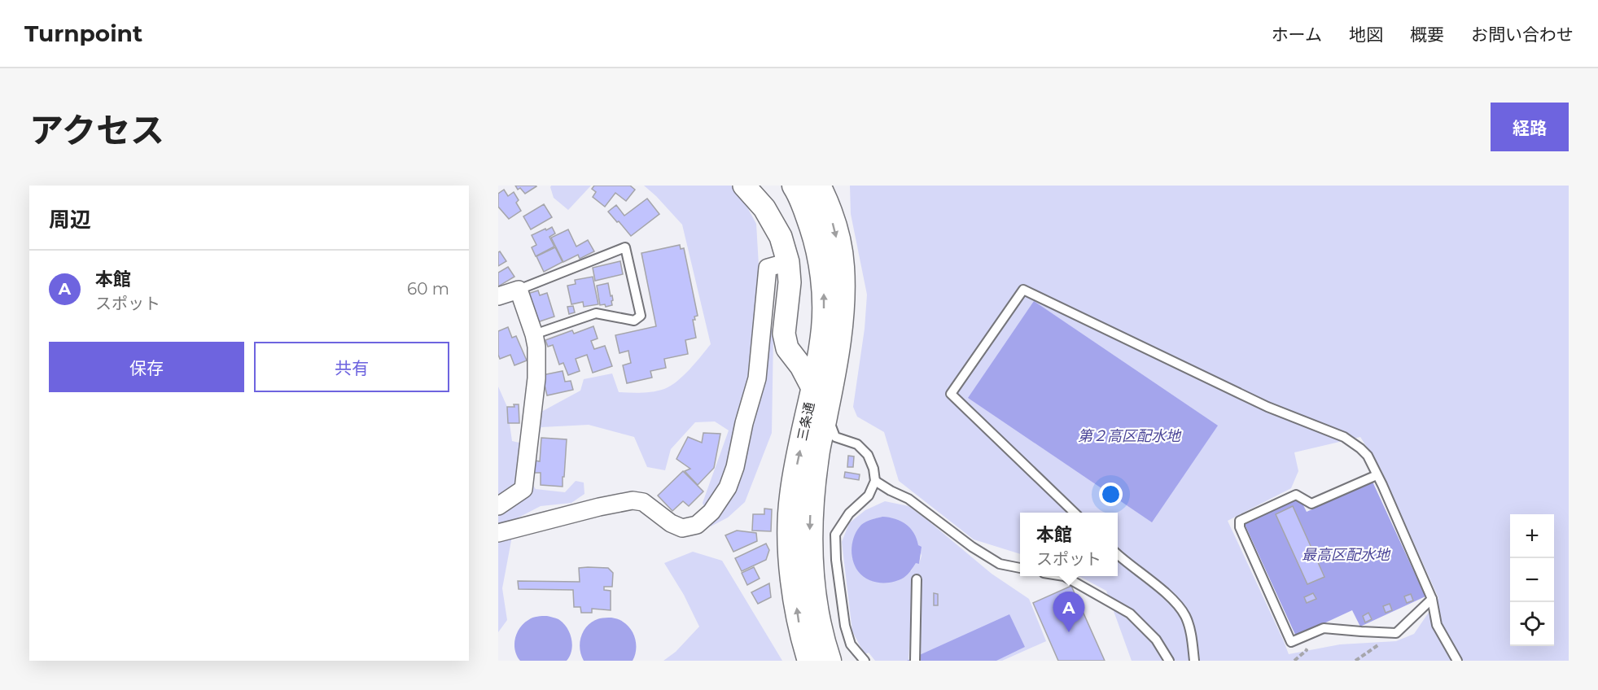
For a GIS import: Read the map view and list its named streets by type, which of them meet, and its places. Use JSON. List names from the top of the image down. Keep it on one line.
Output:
{"streets":{"main road":["三条通"]},"water":["第２高区配水地","最高区配水地"],"page":{"header":"Turnpoint","nav":["ホーム","地図","概要","お問い合わせ"],"title":"アクセス","buttons":["経路",["保存","共有"]],"heading":"周辺","list":[{"mark":"A","name":"本館","note":"スポット","value":"60 m"}],"popup":["本館","スポット"],"map_buttons":["+","−"],"pins":"A"}}
